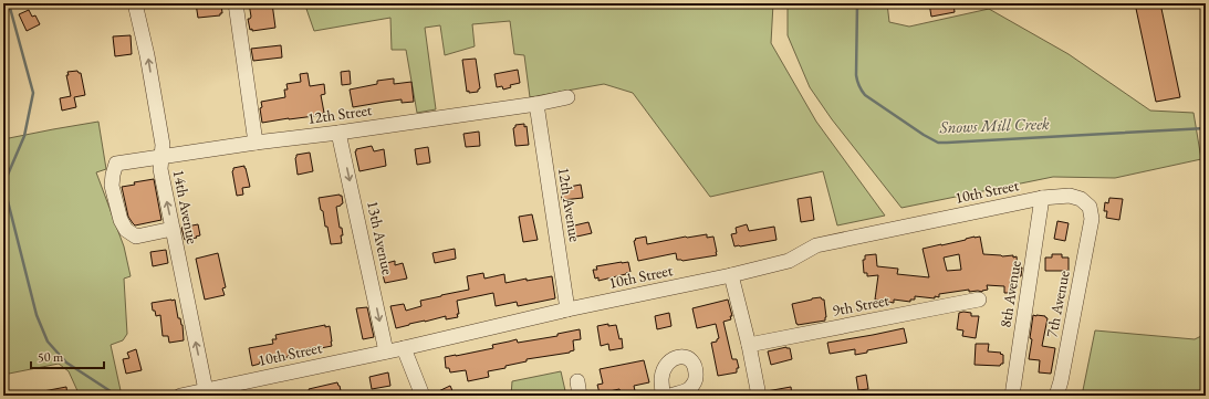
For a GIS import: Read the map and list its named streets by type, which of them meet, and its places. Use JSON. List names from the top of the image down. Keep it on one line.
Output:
{"streets":{"street":["12th Street","10th Street","12th Avenue","14th Avenue","13th Avenue","8th Avenue","7th Avenue","9th Street"]},"crossings":[["12th Street","12th Avenue"],["12th Street","14th Avenue"],["12th Street","13th Avenue"],["10th Street","12th Avenue"],["10th Street","14th Avenue"],["10th Street","13th Avenue"],["10th Street","8th Avenue"],["10th Street","7th Avenue"]],"one_way":["13th Avenue"],"water":["Snows Mill Creek"],"scale_bar":"50 m"}
